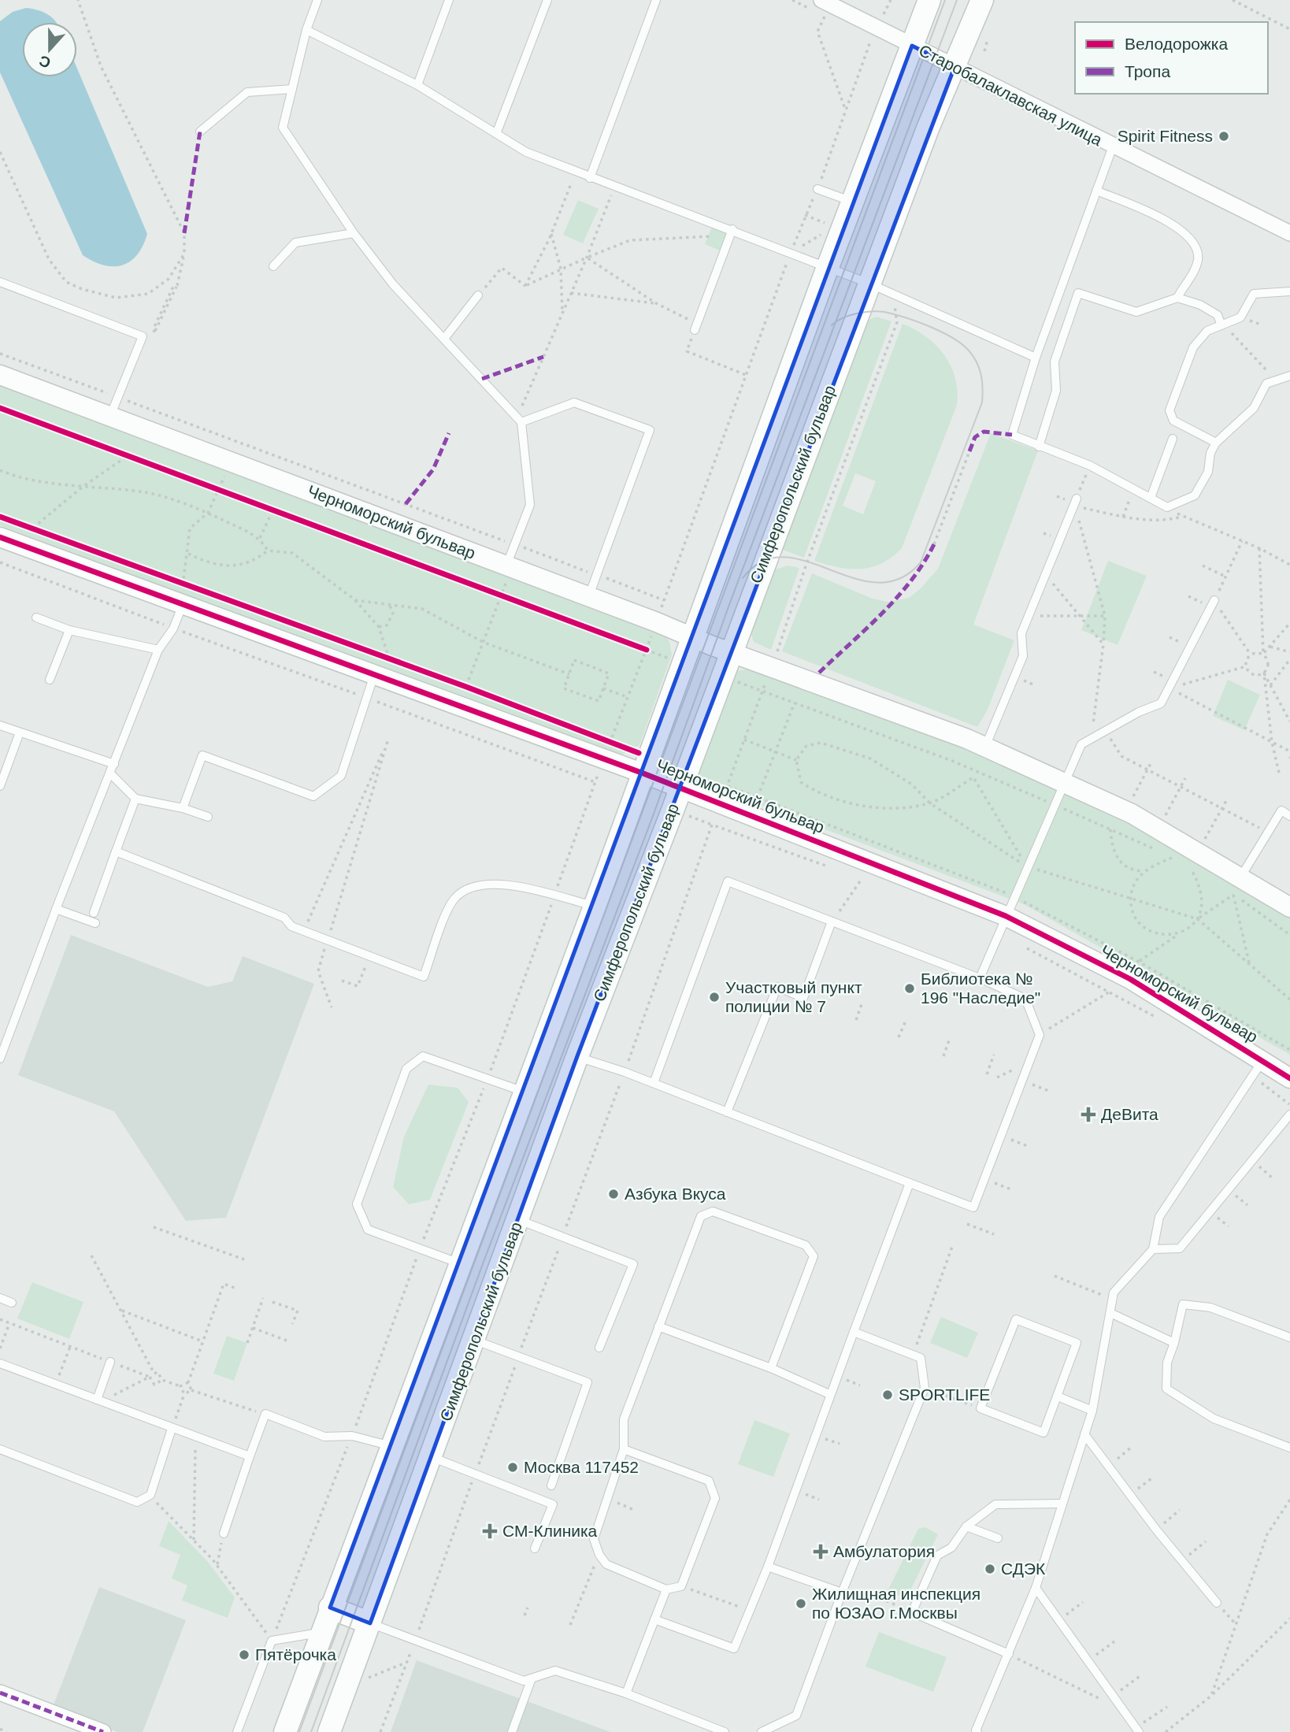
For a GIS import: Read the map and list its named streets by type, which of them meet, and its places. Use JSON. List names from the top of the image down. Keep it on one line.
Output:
{"streets":{"main road":["Симферопольский бульвар"],"street":["Старобалаклавская улица","Черноморский бульвар"]},"crossings":[["Старобалаклавская улица","Симферопольский бульвар"],["Симферопольский бульвар","Черноморский бульвар"]],"places":{"other":["Spirit Fitness","Библиотека № 196 \"Наследие\"","Участковый пункт полиции № 7","Азбука Вкуса","SPORTLIFE","Москва 117452","СДЭК","Жилищная инспекция по ЮЗАО г.Москвы","Пятёрочка"],"health":["ДеВита","СМ-Клиника","Амбулатория"]},"legend":["Велодорожка","Тропа"],"north":"bottom"}
